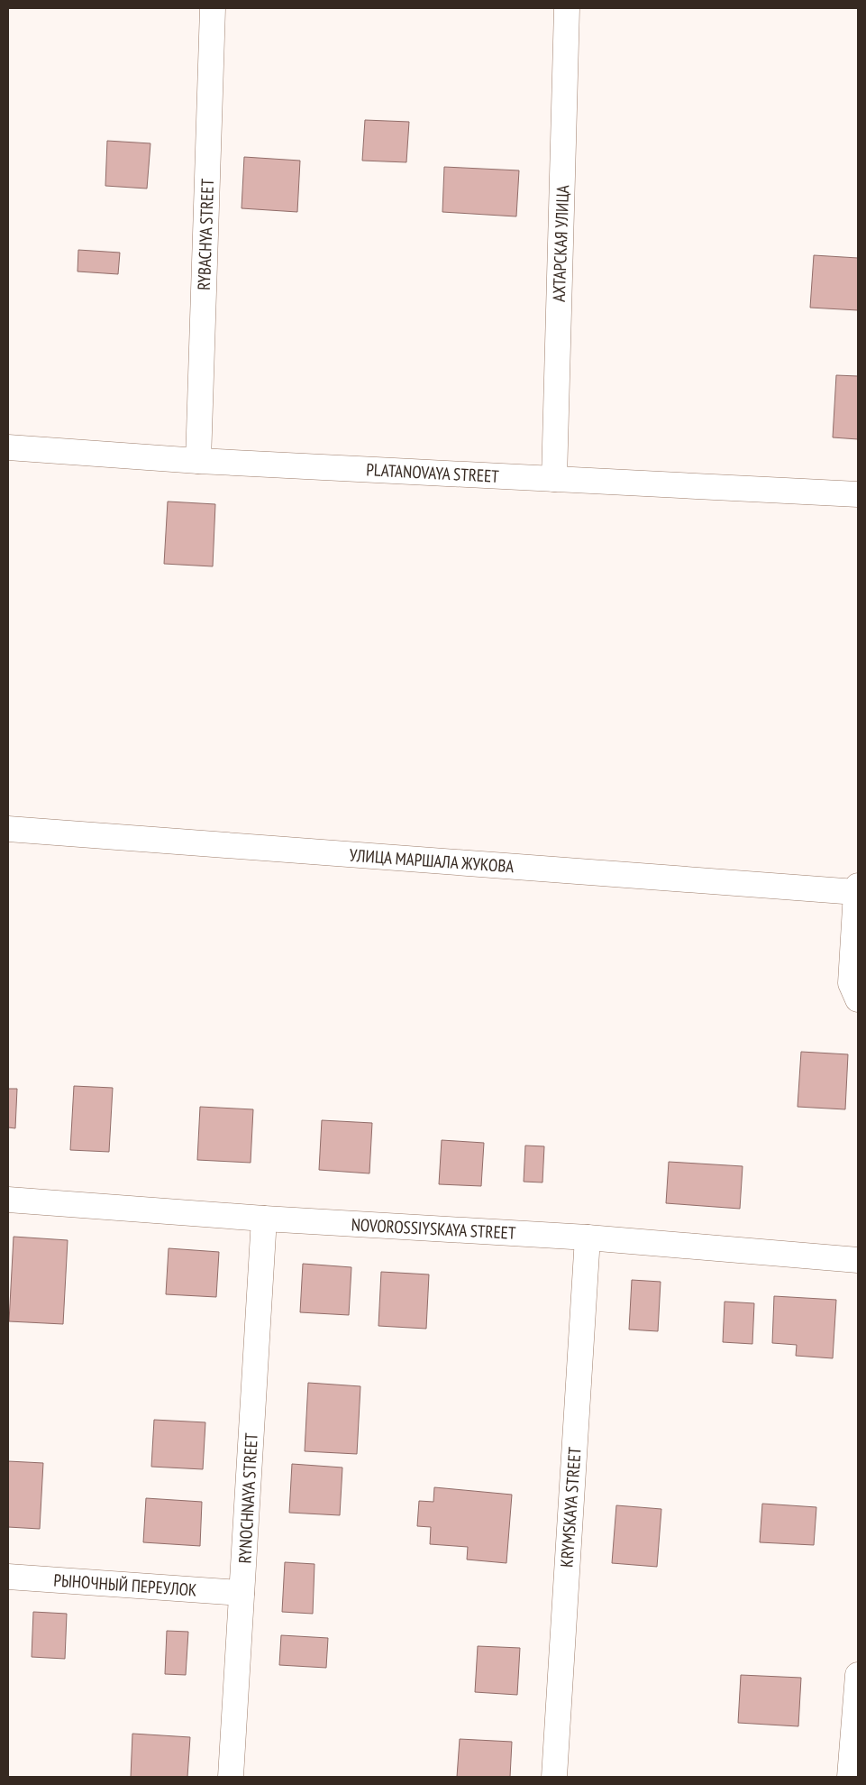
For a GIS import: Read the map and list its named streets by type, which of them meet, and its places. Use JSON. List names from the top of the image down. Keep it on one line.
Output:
{"streets":{"street":["RYBACHYA STREET","АХТАРСКАЯ УЛИЦА","PLATANOVAYA STREET","УЛИЦА МАРШАЛА ЖУКОВА","NOVOROSSIYSKAYA STREET","RYNOCHNAYA STREET","KRYMSKAYA STREET","РЫНОЧНЫЙ ПЕРЕУЛОК"]},"crossings":[["RYBACHYA STREET","PLATANOVAYA STREET"],["АХТАРСКАЯ УЛИЦА","PLATANOVAYA STREET"],["NOVOROSSIYSKAYA STREET","RYNOCHNAYA STREET"],["NOVOROSSIYSKAYA STREET","KRYMSKAYA STREET"],["RYNOCHNAYA STREET","РЫНОЧНЫЙ ПЕРЕУЛОК"]]}
